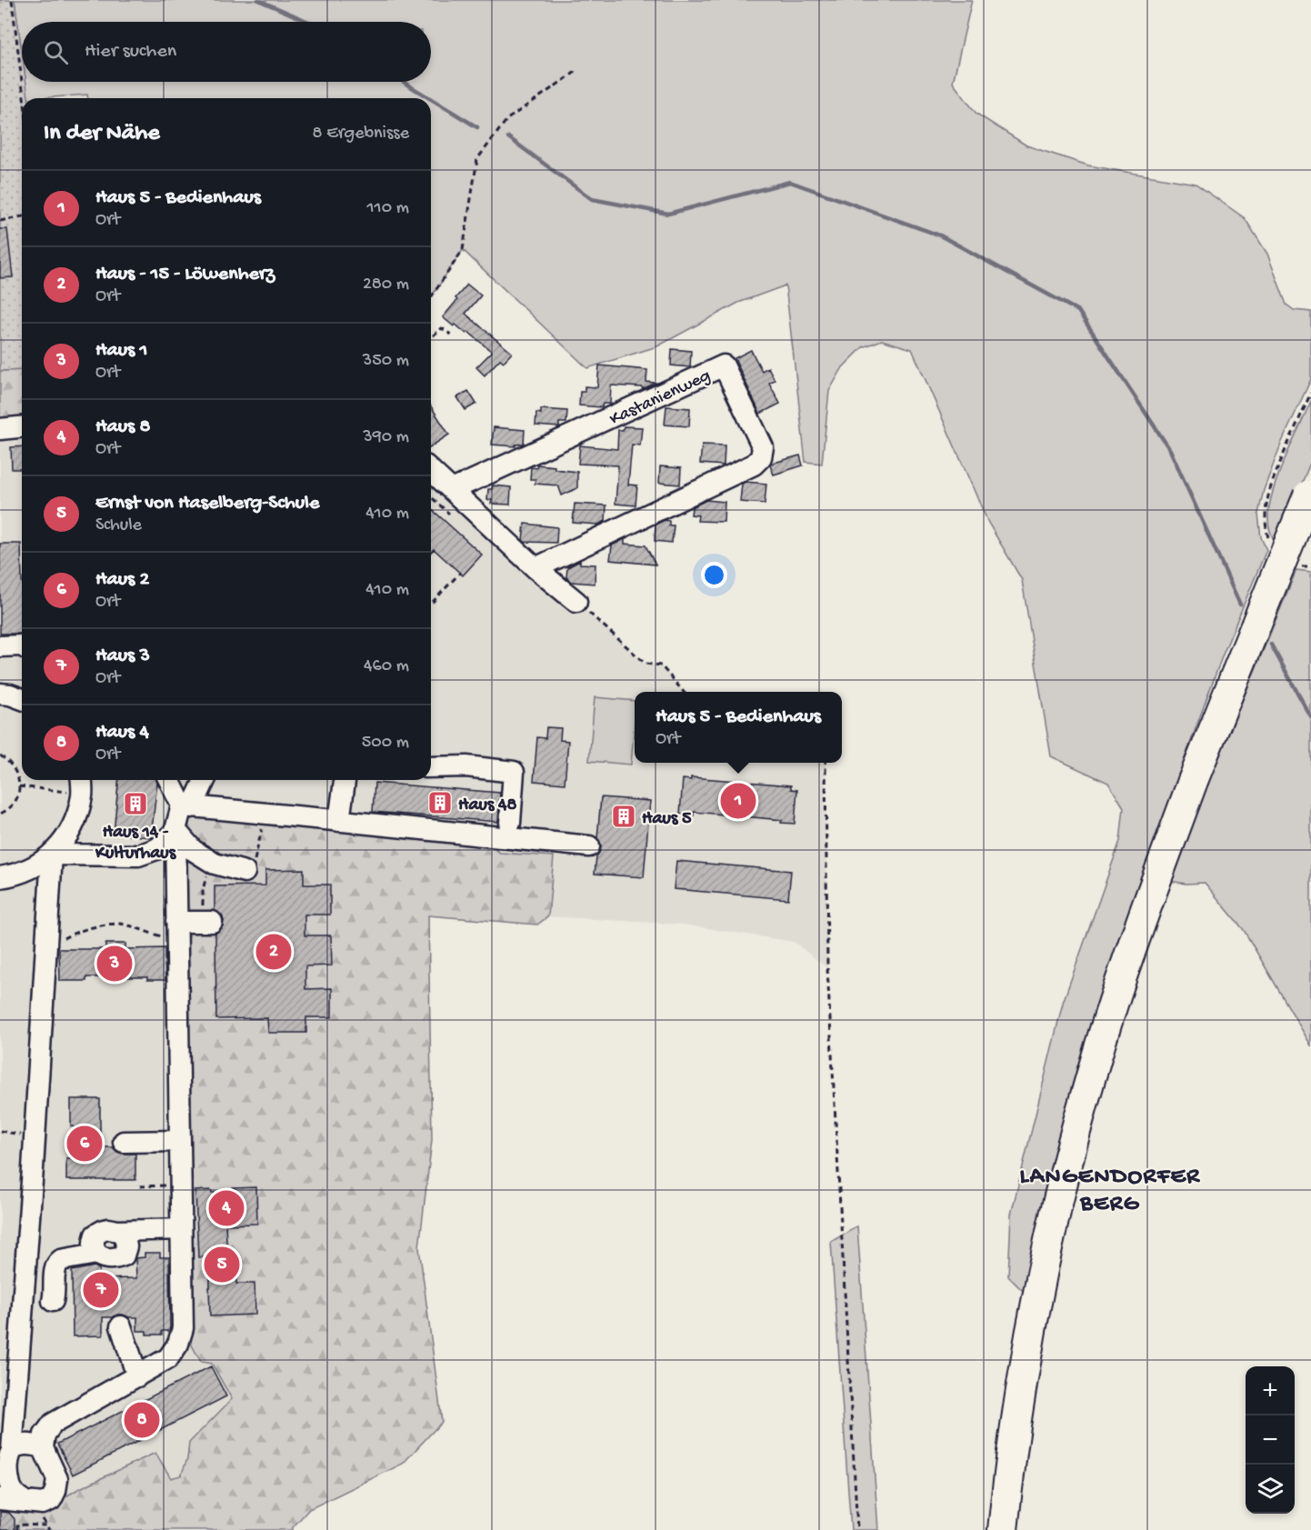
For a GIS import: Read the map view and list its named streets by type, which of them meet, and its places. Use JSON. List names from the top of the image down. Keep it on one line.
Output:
{"streets":{"street":["Kastanienweg"]},"districts":["LANGENDORFER BERG"],"places":{"building":["Haus 48","Haus 14 - Kulturhaus","Haus 5"]},"page":{"search":"Hier suchen","heading":["In der Nähe","8 Ergebnisse"],"list":[{"mark":"1","name":"Haus 5 - Bedienhaus","note":"Ort","value":"110 m"},{"mark":"2","name":"Haus - 15 - Löwenherz","note":"Ort","value":"280 m"},{"mark":"3","name":"Haus 1","note":"Ort","value":"350 m"},{"mark":"4","name":"Haus 8","note":"Ort","value":"390 m"},{"mark":"5","name":"Ernst von Haselberg-Schule","note":"Schule","value":"410 m"},{"mark":"6","name":"Haus 2","note":"Ort","value":"410 m"},{"mark":"7","name":"Haus 3","note":"Ort","value":"460 m"},{"mark":"8","name":"Haus 4","note":"Ort","value":"500 m"}],"popup":["Haus 5 - Bedienhaus","Ort"],"pins":["1","2","3","6","4","5","7","8"],"map_buttons":["+","−"]}}
